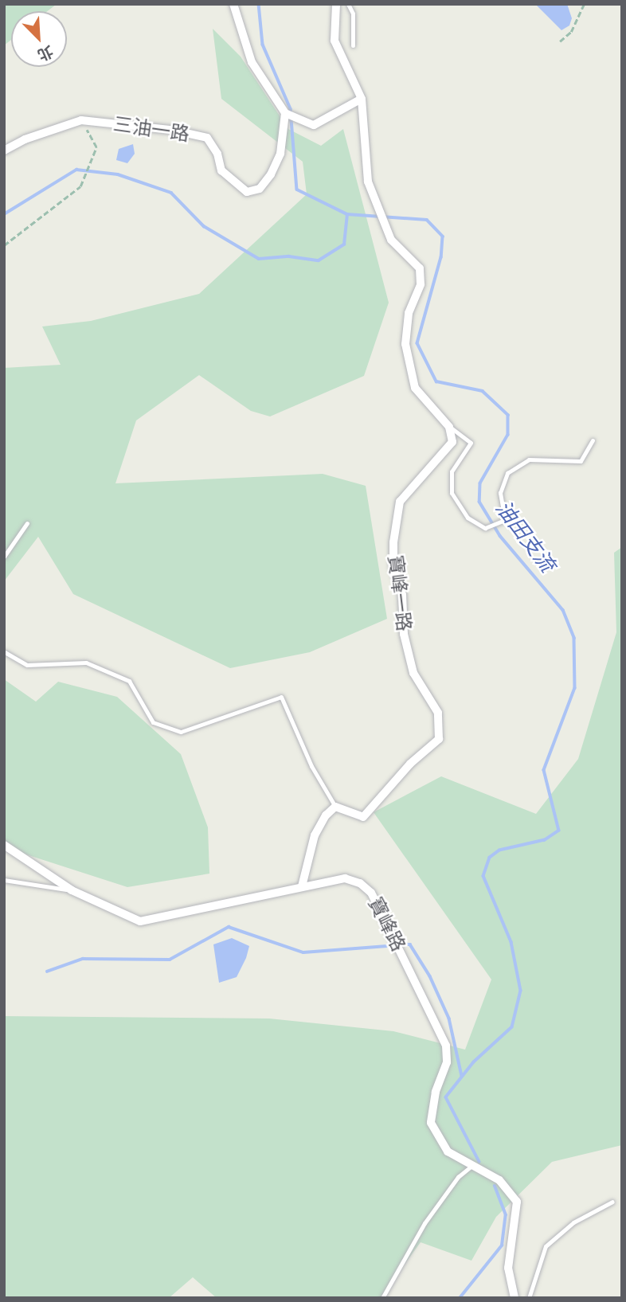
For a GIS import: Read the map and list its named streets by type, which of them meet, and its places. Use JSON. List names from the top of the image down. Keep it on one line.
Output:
{"streets":{"street":["三油一路","寶峰一路","寶峰路"]},"water":["油田支流"],"north":"bottom right"}
